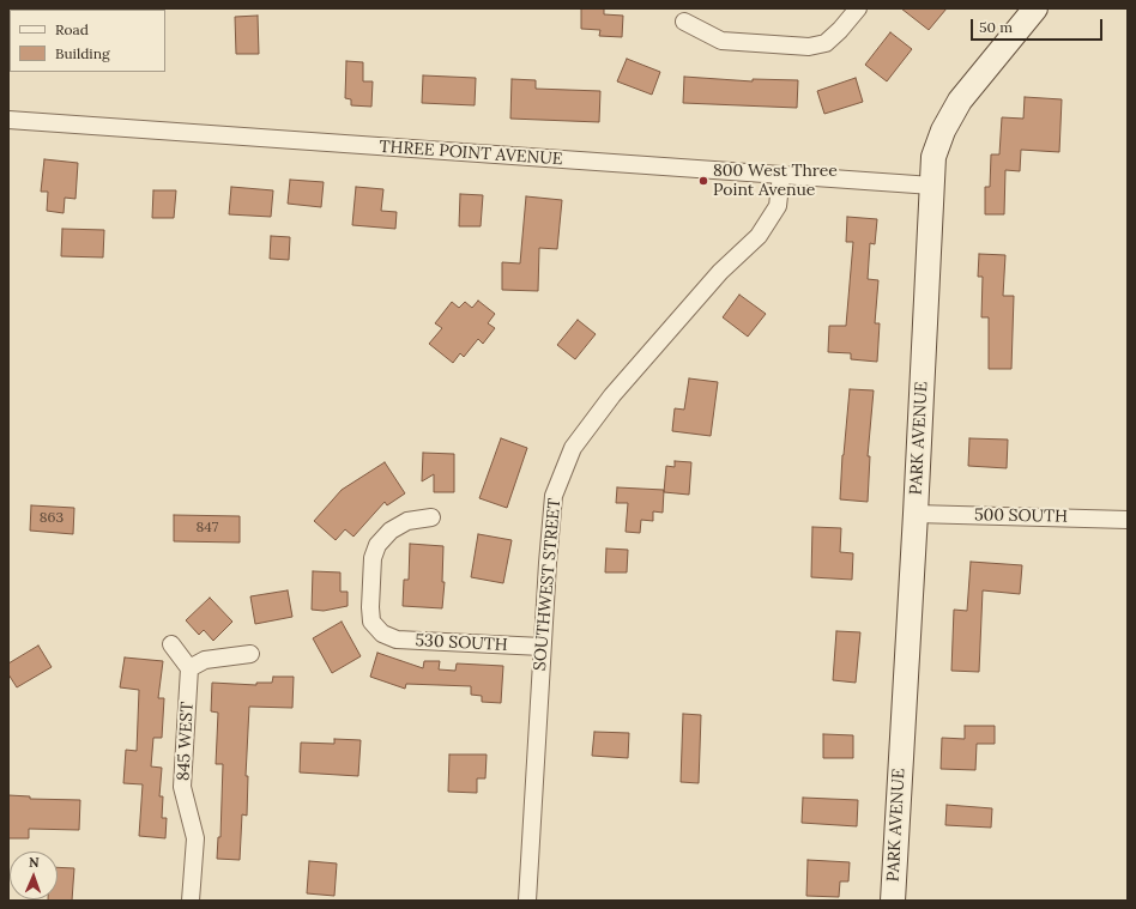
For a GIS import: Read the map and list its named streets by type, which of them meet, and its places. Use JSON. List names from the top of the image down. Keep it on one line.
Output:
{"streets":{"street":["THREE POINT AVENUE","PARK AVENUE","500 SOUTH","SOUTHWEST STREET","530 SOUTH","845 WEST"]},"crossings":[["THREE POINT AVENUE","PARK AVENUE"],["THREE POINT AVENUE","SOUTHWEST STREET"],["PARK AVENUE","500 SOUTH"],["SOUTHWEST STREET","530 SOUTH"]],"places":["800 West Three Point Avenue"],"house_numbers":["863","847"],"legend":["Road","Building"],"scale_bar":"50 m","north":"top"}
